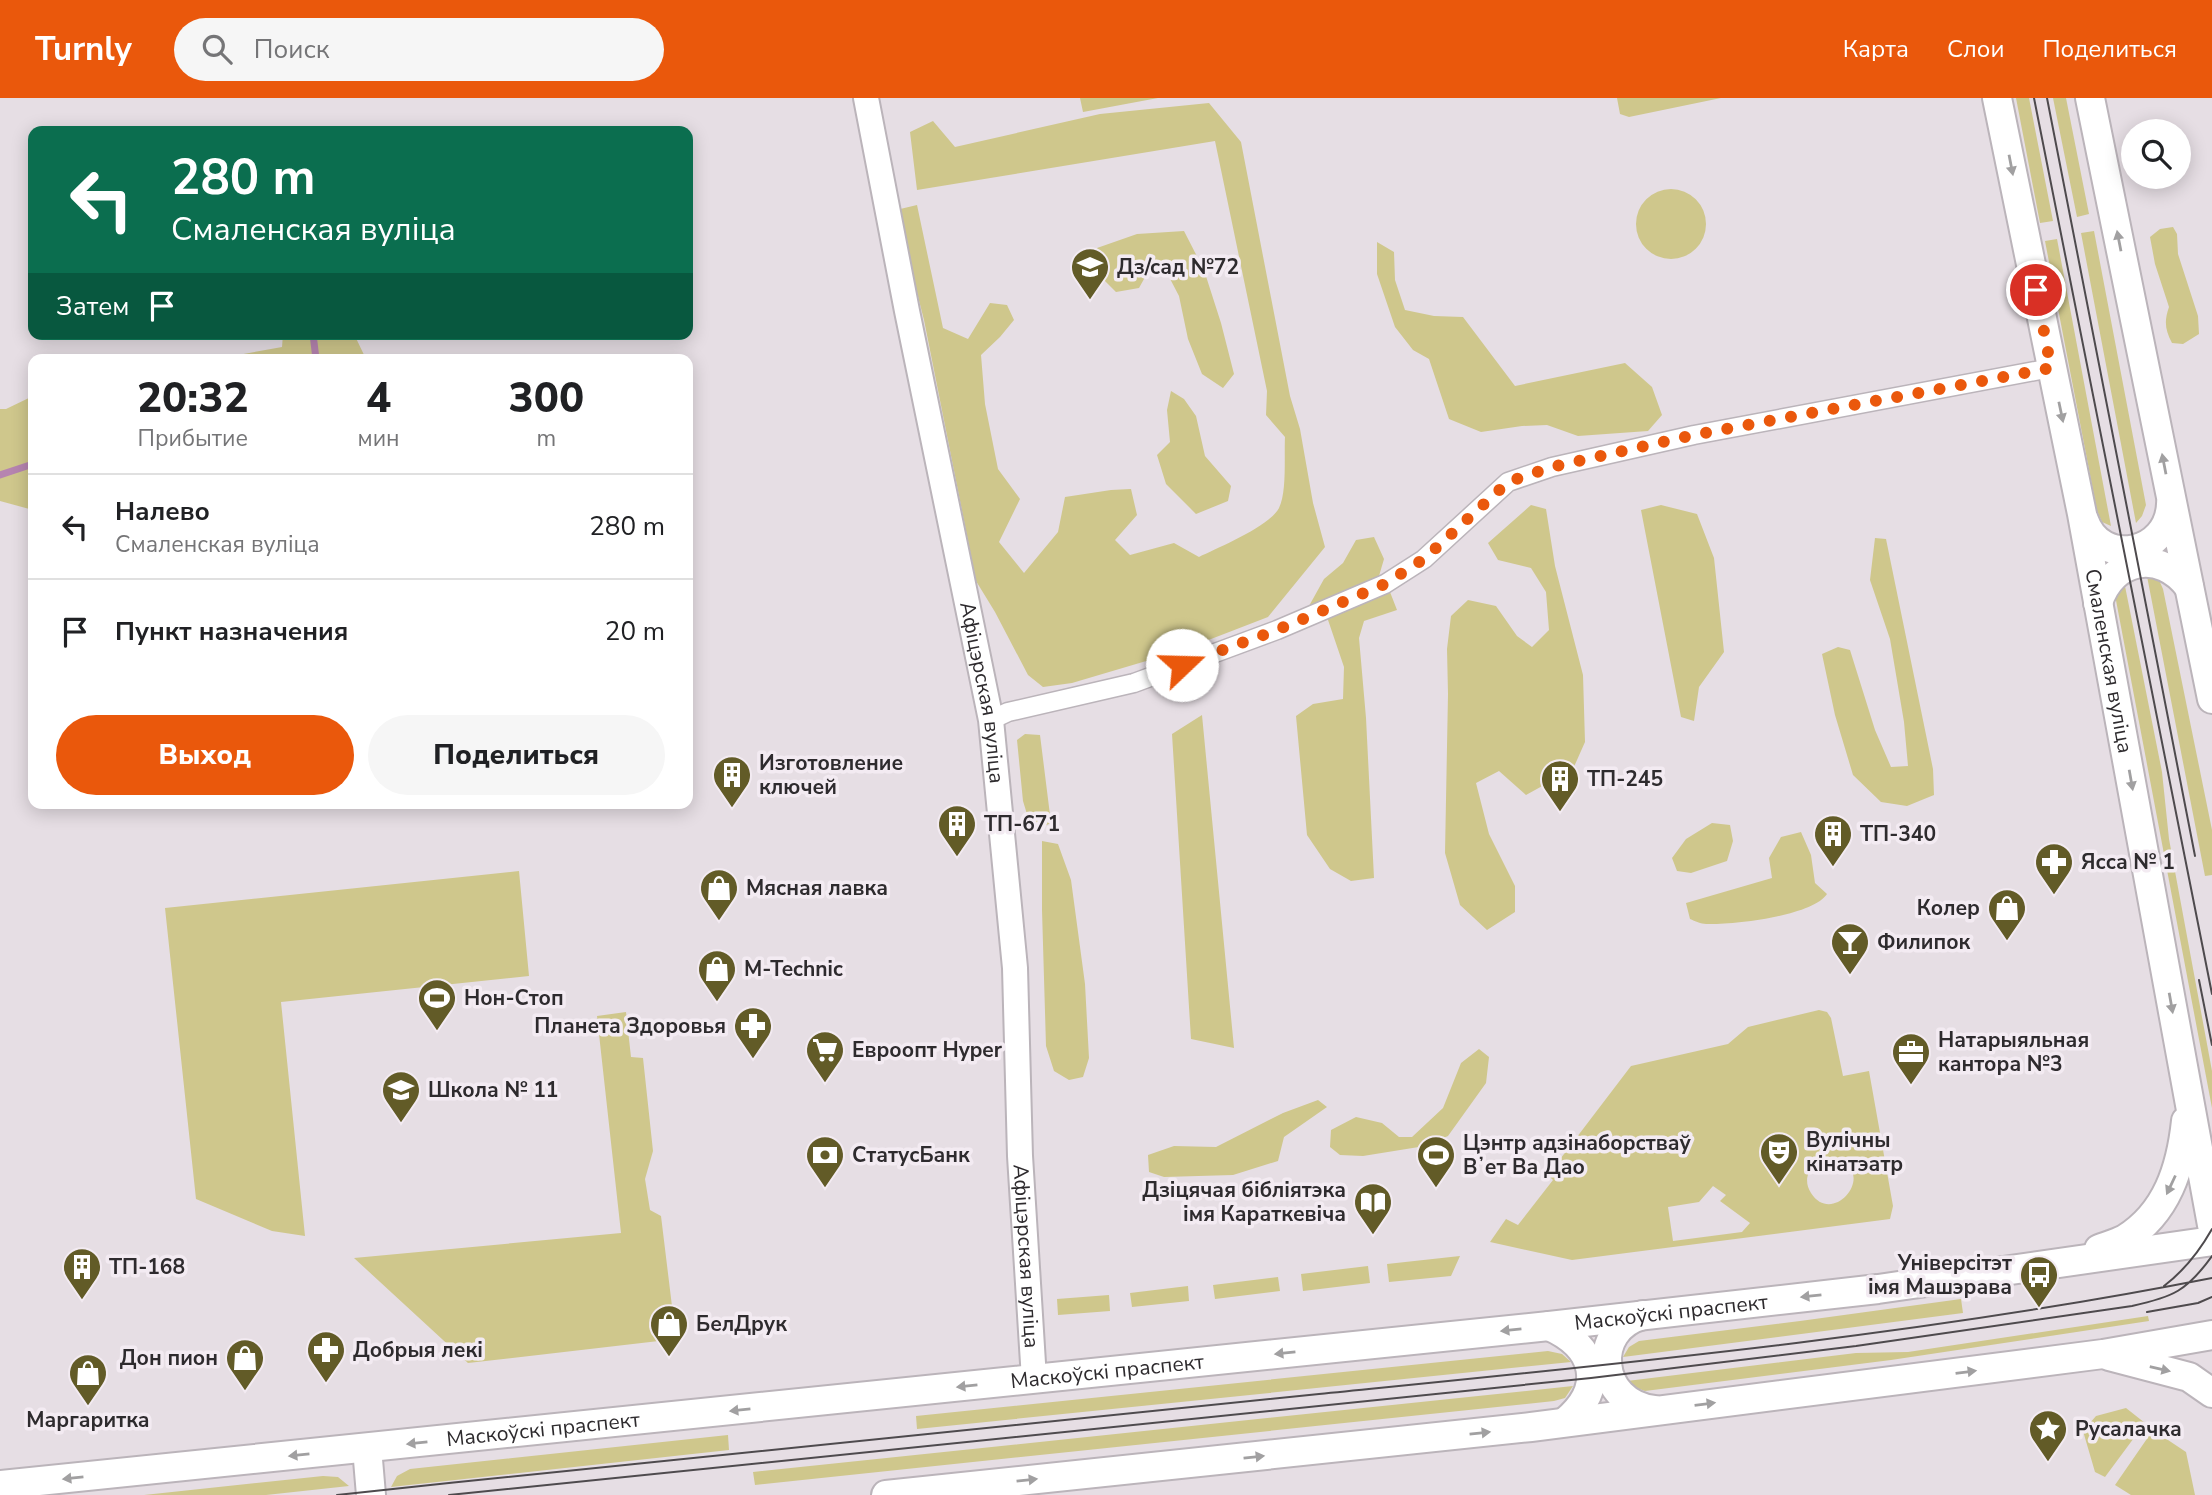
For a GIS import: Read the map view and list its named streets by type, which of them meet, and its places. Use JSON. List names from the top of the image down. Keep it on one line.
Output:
{"streets":{"main road":["Смаленская вуліца","Маскоўскі праспект"],"street":["Афіцэрская вуліца"]},"crossings":[["Афіцэрская вуліца","Маскоўскі праспект"]],"places":{"school or university":["Дз/сад №72","Школа № 11"],"building":["Изготовление ключей","ТП-245","ТП-671","ТП-340","ТП-168"],"pharmacy":["Ясса № 1","Планета Здоровья","Добрыя лекі"],"shop":["Мясная лавка","Колер","M-Technic","БелДрук","Дон пион","Маргаритка"],"bar":["Филипок"],"sports":["Нон-Стоп","Цэнтр адзінаборстваў Вʼет Ва Дао"],"supermarket":["Евроопт Hyper"],"office":["Натарыяльная кантора №3"],"theatre":["Вулічны кінатэатр"],"bank":["СтатусБанк"],"library":["Дзіцячая бібліятэка імя Караткевіча"],"bus stop":["Універсітэт імя Машэрава"],"place":["Русалачка"]},"page":{"header":"Turnly","search":"Поиск","nav":["Карта","Слои","Поделиться"],"turn":["280 m","Смаленская вуліца"],"then":"Затем","eta":["20:32","Прибытие","4","мин","300","m"],"list":[{"name":"Налево","note":"Смаленская вуліца","value":"280 m"},{"name":"Пункт назначения","value":"20 m"}],"buttons":["Выход","Поделиться"]}}
